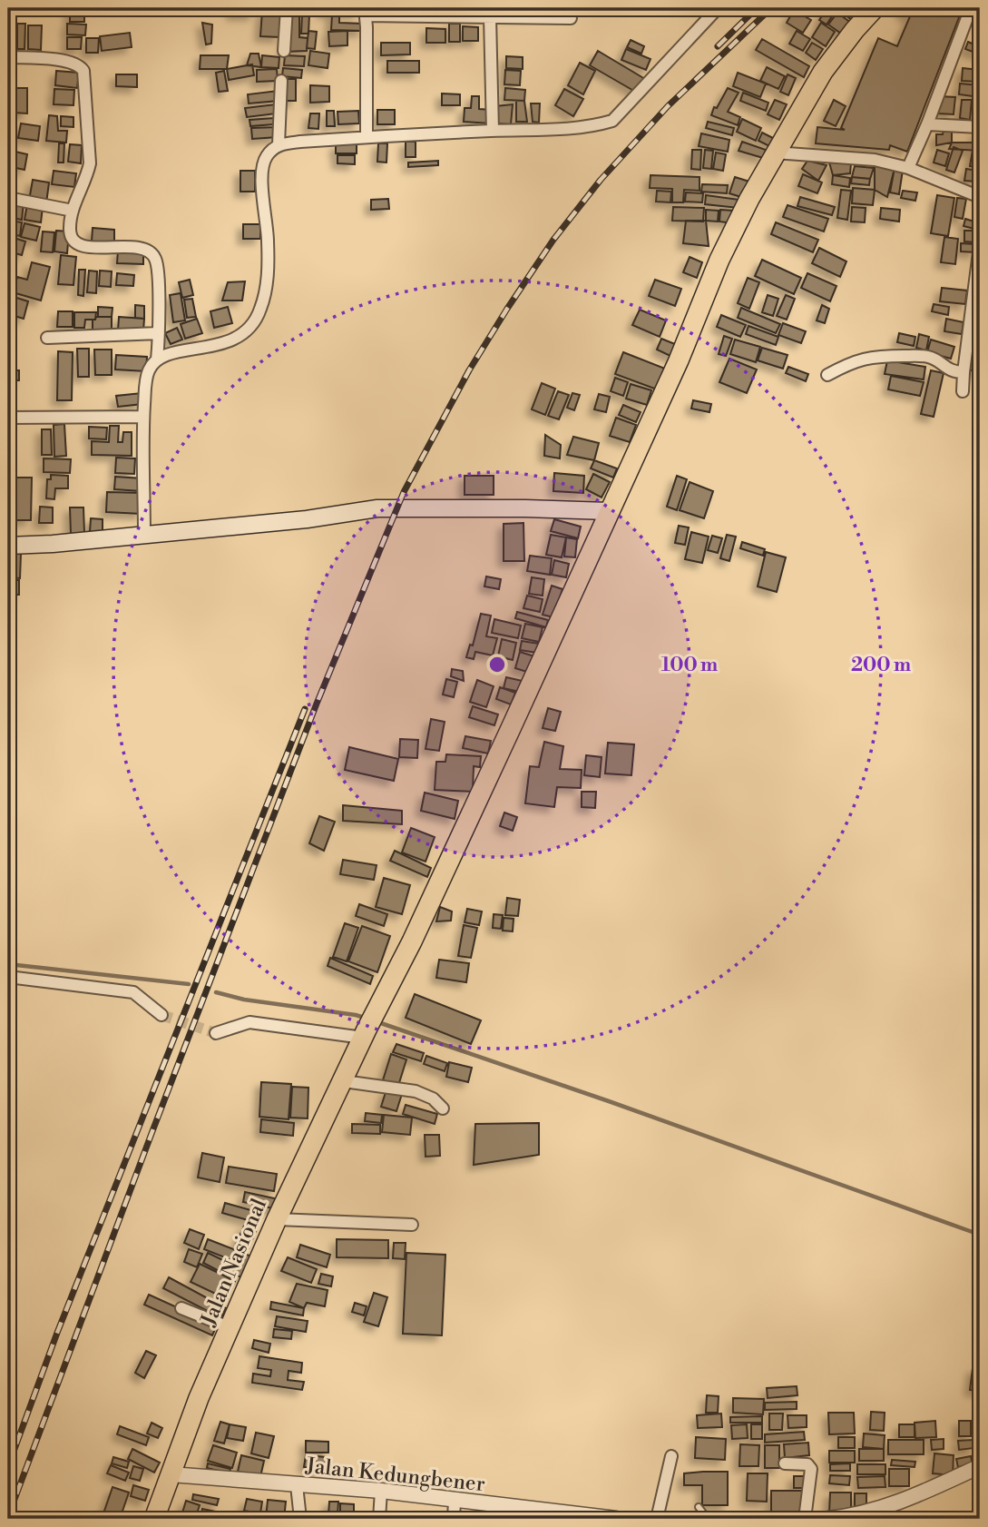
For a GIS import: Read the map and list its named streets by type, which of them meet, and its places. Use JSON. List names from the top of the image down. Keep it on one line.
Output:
{"streets":{"highway":["Jalan Nasional"],"street":["Jalan Kedungbener"]},"crossings":[["Jalan Nasional","Jalan Kedungbener"]],"rings":["100 m","200 m"]}
